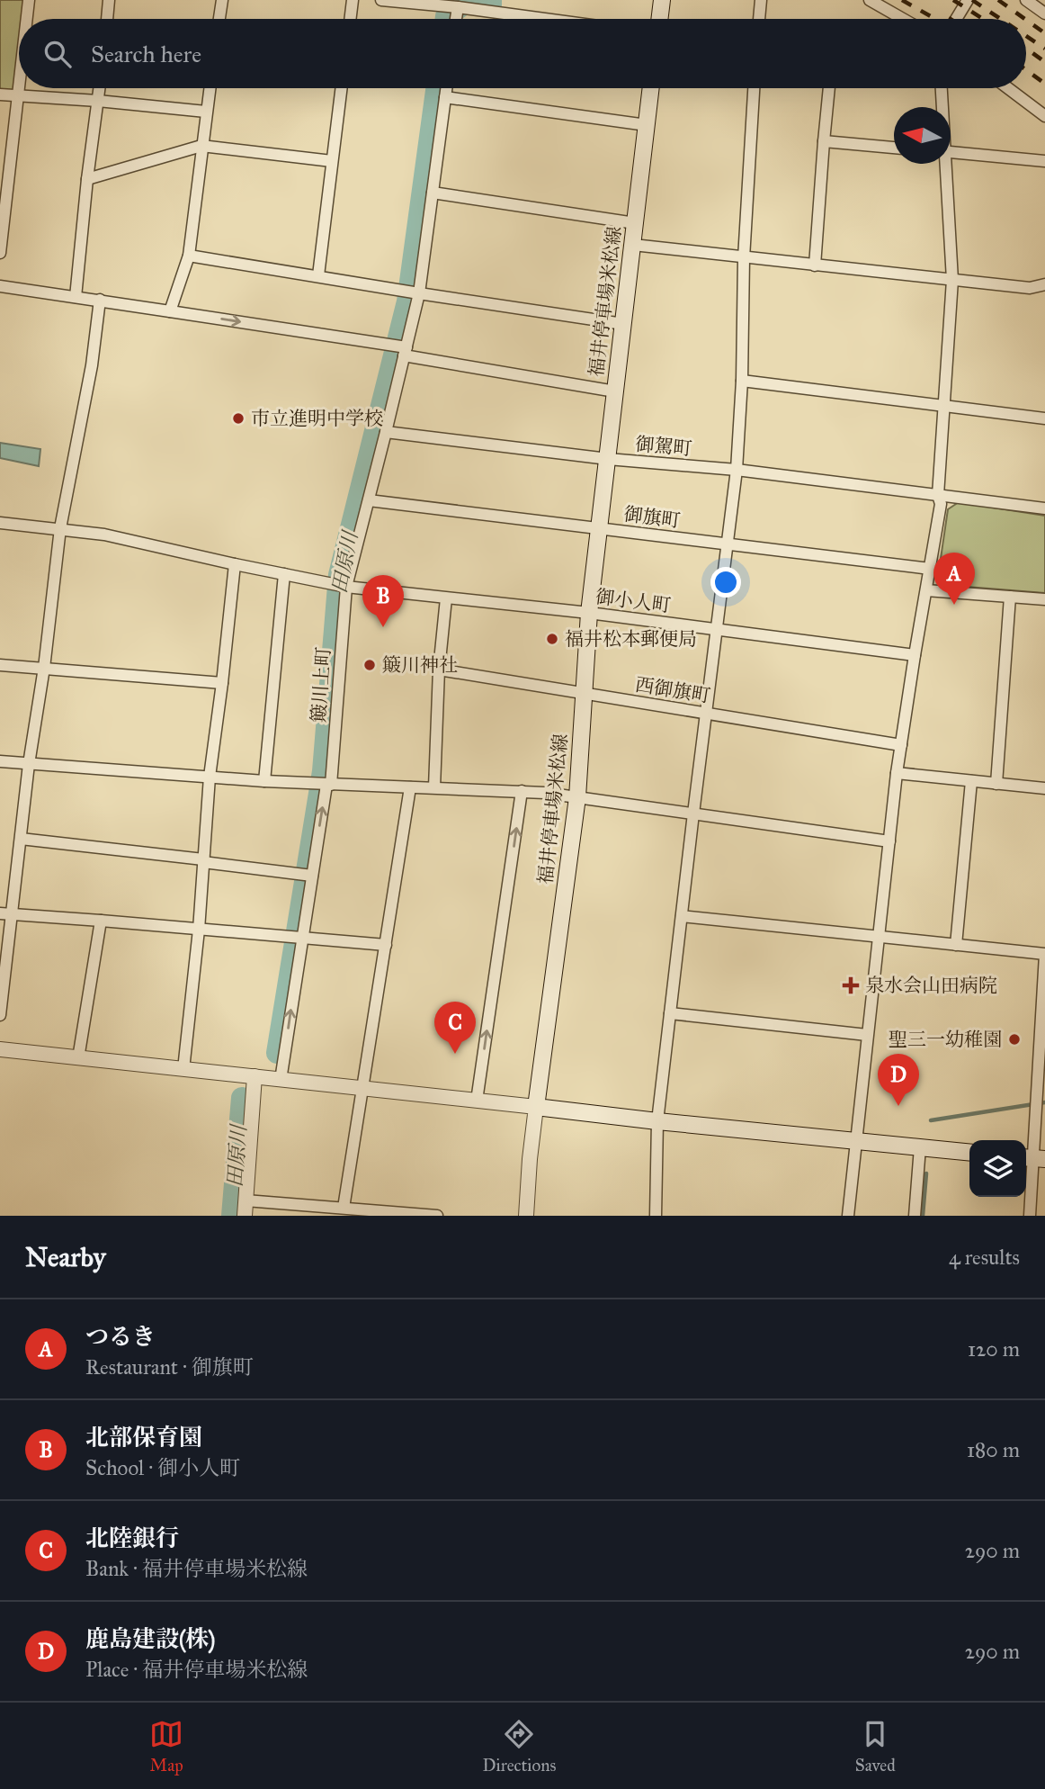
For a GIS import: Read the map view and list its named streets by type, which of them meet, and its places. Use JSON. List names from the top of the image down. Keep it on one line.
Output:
{"streets":{"main road":["福井停車場米松線"],"street":["御駕町","御旗町","御小人町","簸川上町","西御旗町"]},"crossings":[["福井停車場米松線","御駕町"],["福井停車場米松線","御旗町"],["福井停車場米松線","御小人町"],["福井停車場米松線","西御旗町"],["御駕町","簸川上町"],["御旗町","簸川上町"],["御小人町","簸川上町"]],"water":["田原川"],"places":{"other":["市立進明中学校","福井松本郵便局","簸川神社","聖三一幼稚園"],"health":["泉水会山田病院"]},"north":"left","page":{"search":"Search here","pins":["A","B","C","D"],"heading":["Nearby","4 results"],"list":[{"mark":"A","name":"つるき","note":"Restaurant · 御旗町","value":"120 m"},{"mark":"B","name":"北部保育園","note":"School · 御小人町","value":"180 m"},{"mark":"C","name":"北陸銀行","note":"Bank · 福井停車場米松線","value":"290 m"},{"mark":"D","name":"鹿島建設(株)","note":"Place · 福井停車場米松線","value":"290 m"}],"nav":["Map","Directions","Saved"]}}
